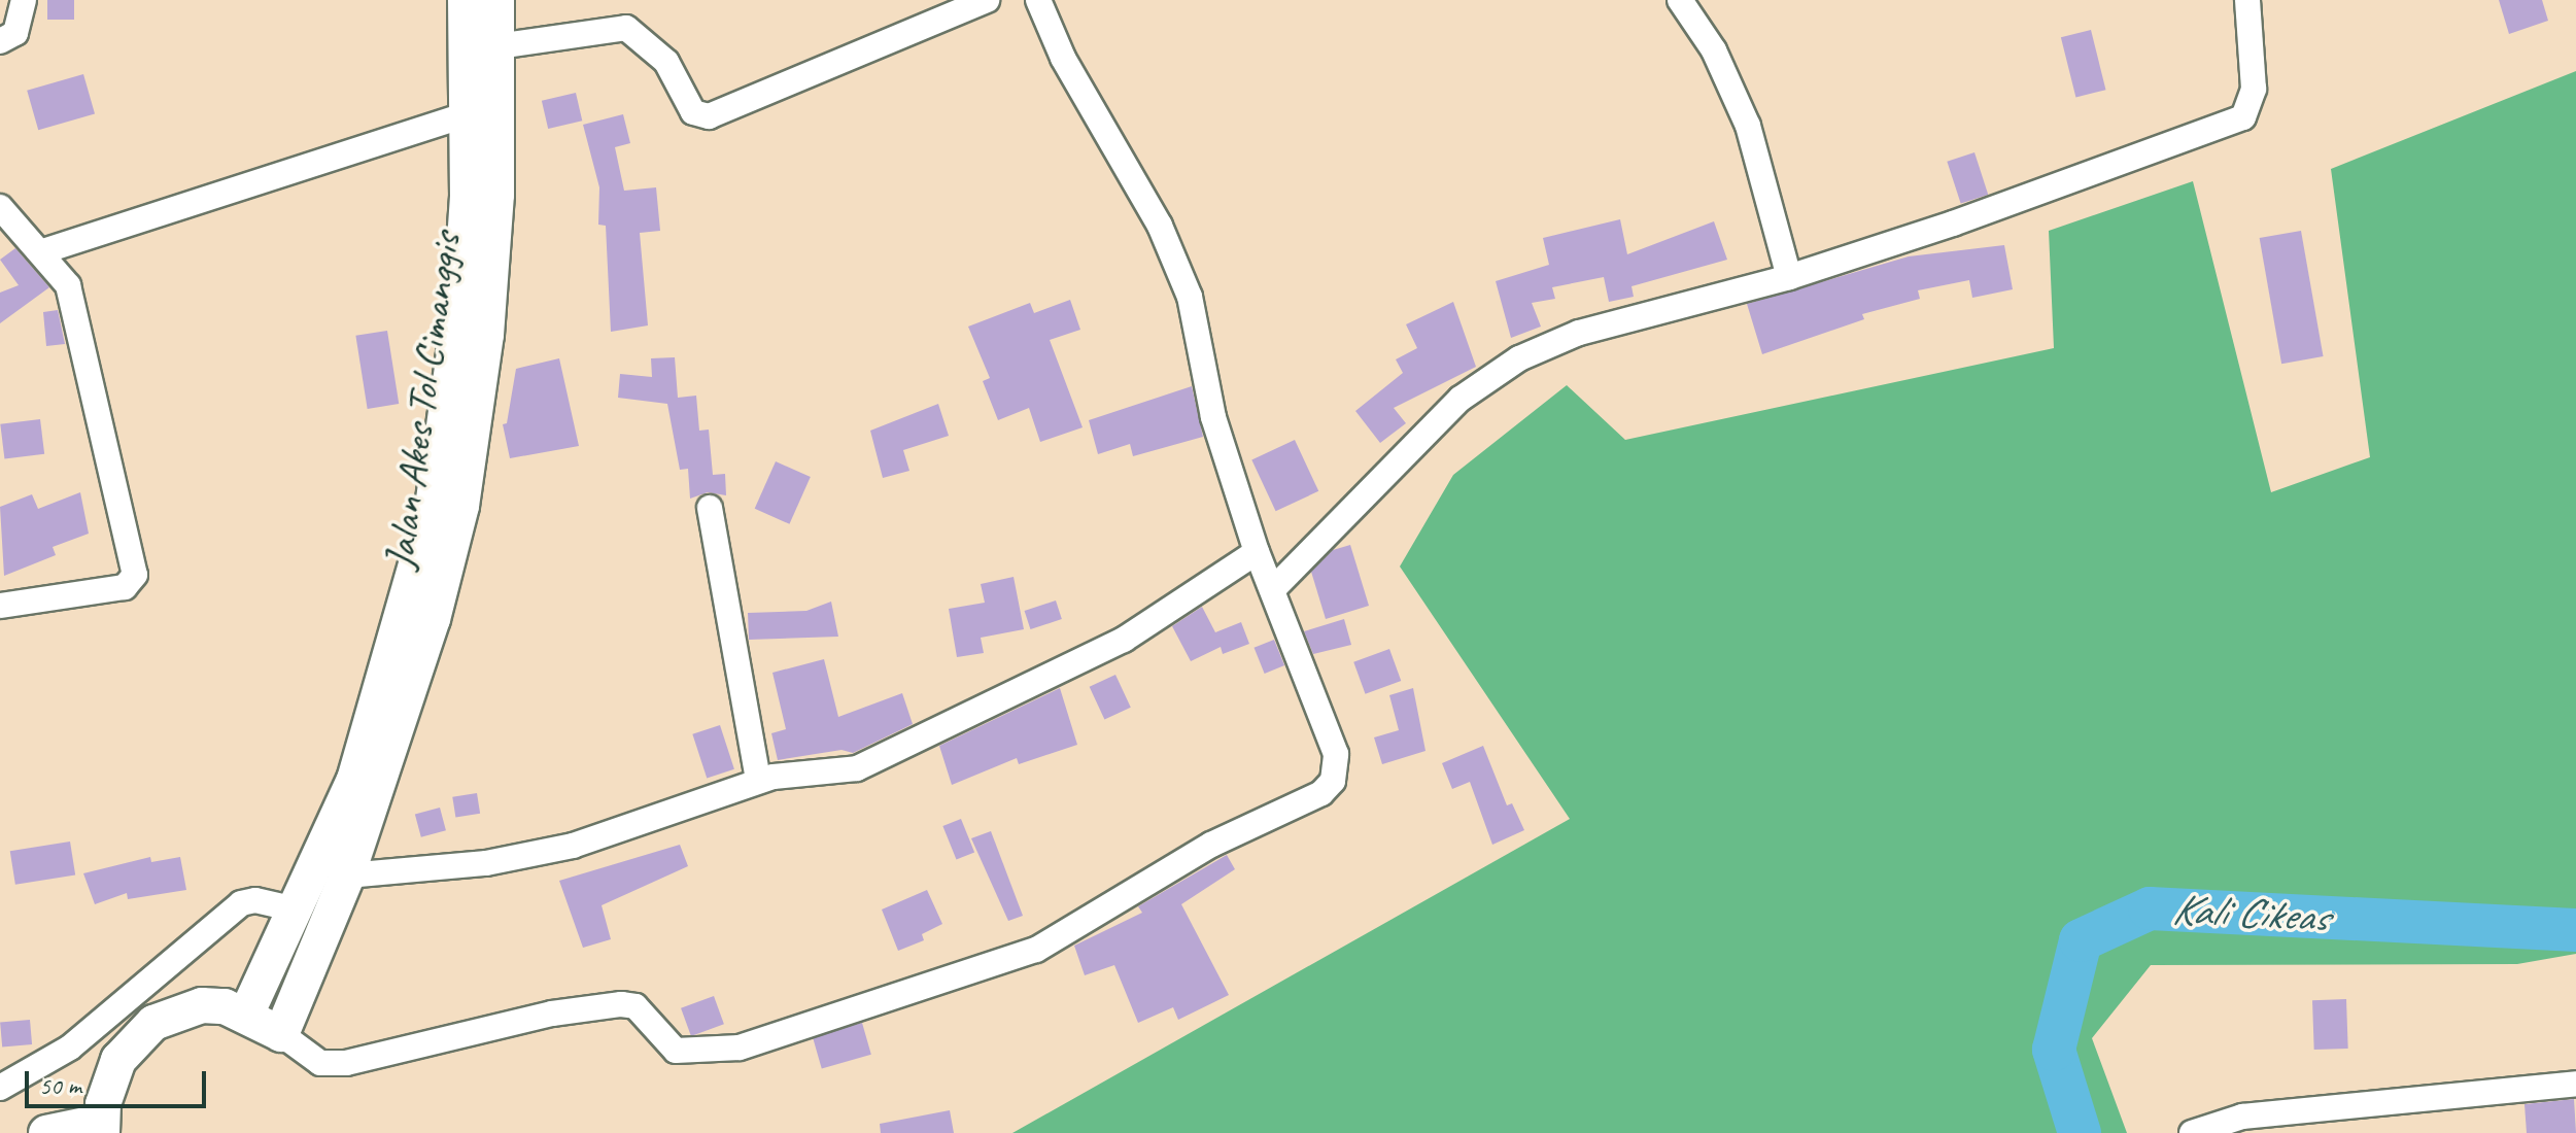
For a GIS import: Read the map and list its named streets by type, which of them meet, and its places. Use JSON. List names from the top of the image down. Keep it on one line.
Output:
{"streets":{"main road":["Jalan Akes Tol Cimanggis"]},"water":["Kali Cikeas"],"scale_bar":"50 m"}
